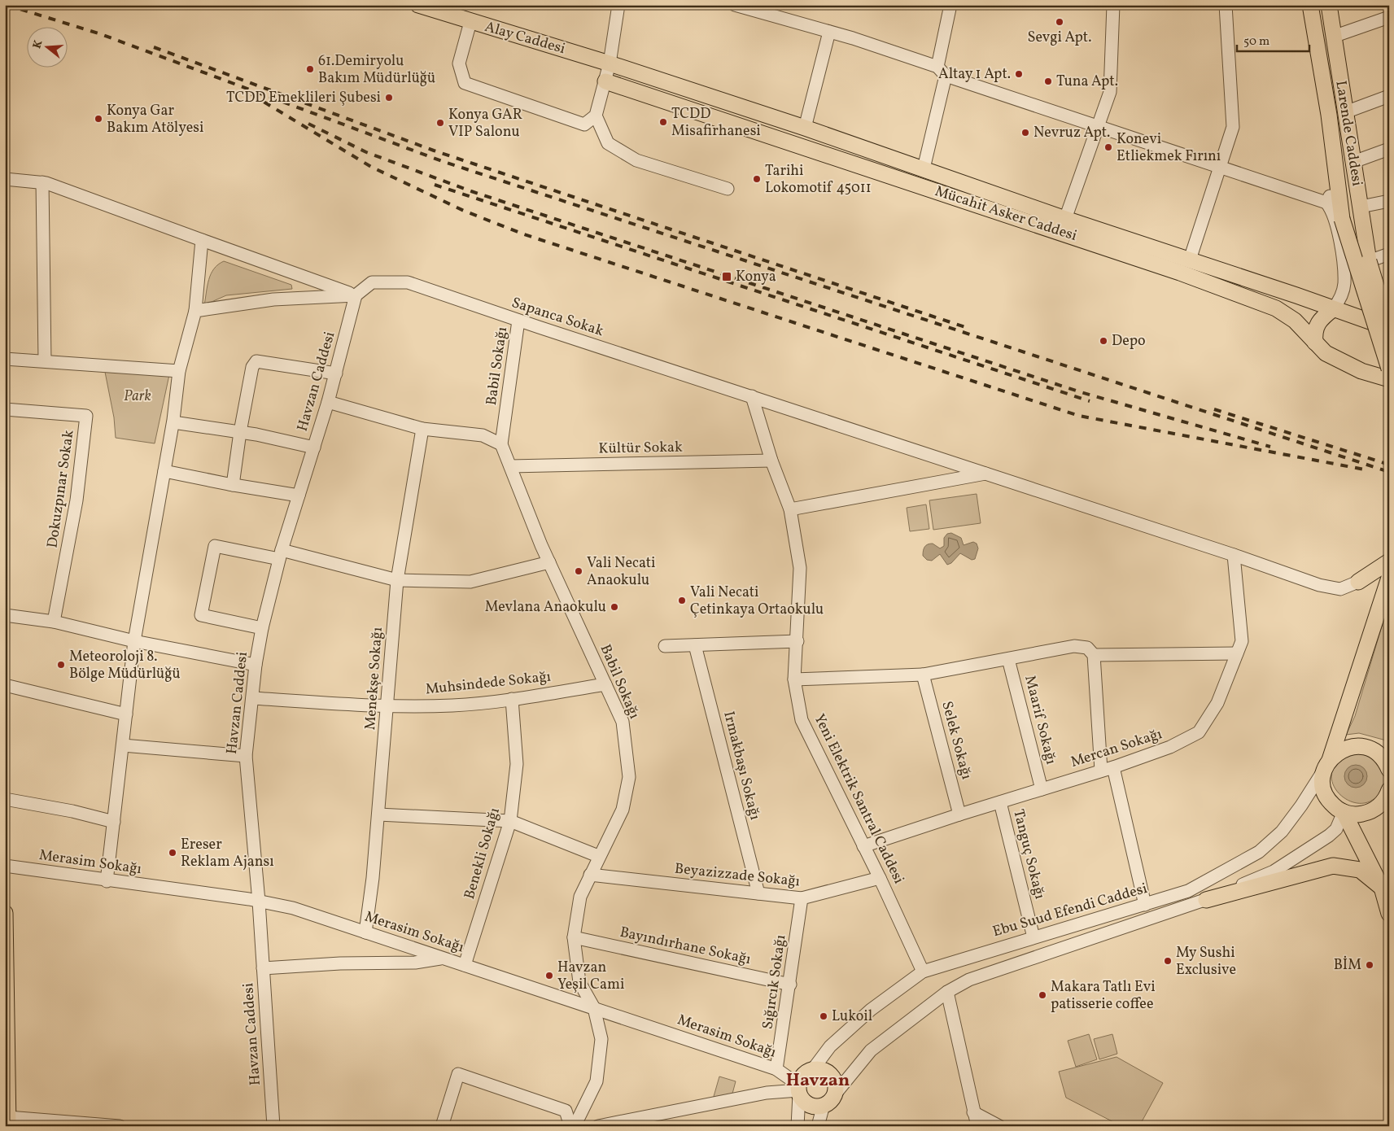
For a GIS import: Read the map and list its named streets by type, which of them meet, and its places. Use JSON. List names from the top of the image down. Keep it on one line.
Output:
{"streets":{"main road":["Alay Caddesi","Larende Caddesi","Mücahit Asker Caddesi"],"street":["Sapanca Sokak","Babil Sokağı","Havzan Caddesi","Kültür Sokak","Dokuzpınar Sokak","Menekşe Sokağı","Muhsindede Sokağı","Maarif Sokağı","Selek Sokağı","Mercan Sokağı","Irmakbaşı Sokağı","Yeni Elektrik Santral Caddesi","Benekli Sokağı","Tanguç Sokağı","Merasim Sokağı","Beyazizzade Sokağı","Ebu Suud Efendi Caddesi","Bayındırhane Sokağı","Sığırcık Sokağı"]},"crossings":[["Alay Caddesi","Mücahit Asker Caddesi"],["Larende Caddesi","Mücahit Asker Caddesi"],["Sapanca Sokak","Babil Sokağı"],["Sapanca Sokak","Havzan Caddesi"],["Sapanca Sokak","Mercan Sokağı"],["Sapanca Sokak","Yeni Elektrik Santral Caddesi"],["Babil Sokağı","Kültür Sokak"],["Babil Sokağı","Muhsindede Sokağı"],["Babil Sokağı","Merasim Sokağı"],["Babil Sokağı","Beyazizzade Sokağı"],["Babil Sokağı","Bayındırhane Sokağı"],["Havzan Caddesi","Muhsindede Sokağı"],["Havzan Caddesi","Merasim Sokağı"],["Kültür Sokak","Yeni Elektrik Santral Caddesi"],["Menekşe Sokağı","Muhsindede Sokağı"],["Menekşe Sokağı","Merasim Sokağı"],["Muhsindede Sokağı","Benekli Sokağı"],["Maarif Sokağı","Mercan Sokağı"],["Selek Sokağı","Mercan Sokağı"],["Mercan Sokağı","Yeni Elektrik Santral Caddesi"],["Mercan Sokağı","Tanguç Sokağı"],["Irmakbaşı Sokağı","Beyazizzade Sokağı"],["Yeni Elektrik Santral Caddesi","Beyazizzade Sokağı"],["Yeni Elektrik Santral Caddesi","Ebu Suud Efendi Caddesi"],["Benekli Sokağı","Merasim Sokağı"],["Tanguç Sokağı","Ebu Suud Efendi Caddesi"],["Merasim Sokağı","Ebu Suud Efendi Caddesi"],["Merasim Sokağı","Sığırcık Sokağı"],["Beyazizzade Sokağı","Sığırcık Sokağı"],["Bayındırhane Sokağı","Sığırcık Sokağı"]],"districts":["Havzan"],"parks":["Park"],"places":{"other":["Sevgi Apt.","61.Demiryolu Bakım Müdürlüğü","Altay 1 Apt.","Tuna Apt.","TCDD Emeklileri Şubesi","Konya Gar Bakım Atölyesi","TCDD Misafirhanesi","Konya GAR VIP Salonu","Nevruz Apt.","Konevi Etliekmek Fırını","Tarihi Lokomotif 45011","Depo","Vali Necati Anaokulu","Vali Necati Çetinkaya Ortaokulu","Mevlana Anaokulu","Meteoroloji 8. Bölge Müdürlüğü","Ereser Reklam Ajansı","My Sushi Exclusive","BİM","Havzan Yeşil Cami","Makara Tatlı Evi patisserie coffee","Lukoil"],"transit":["Konya"]},"scale_bar":"50 m","north":"left"}
